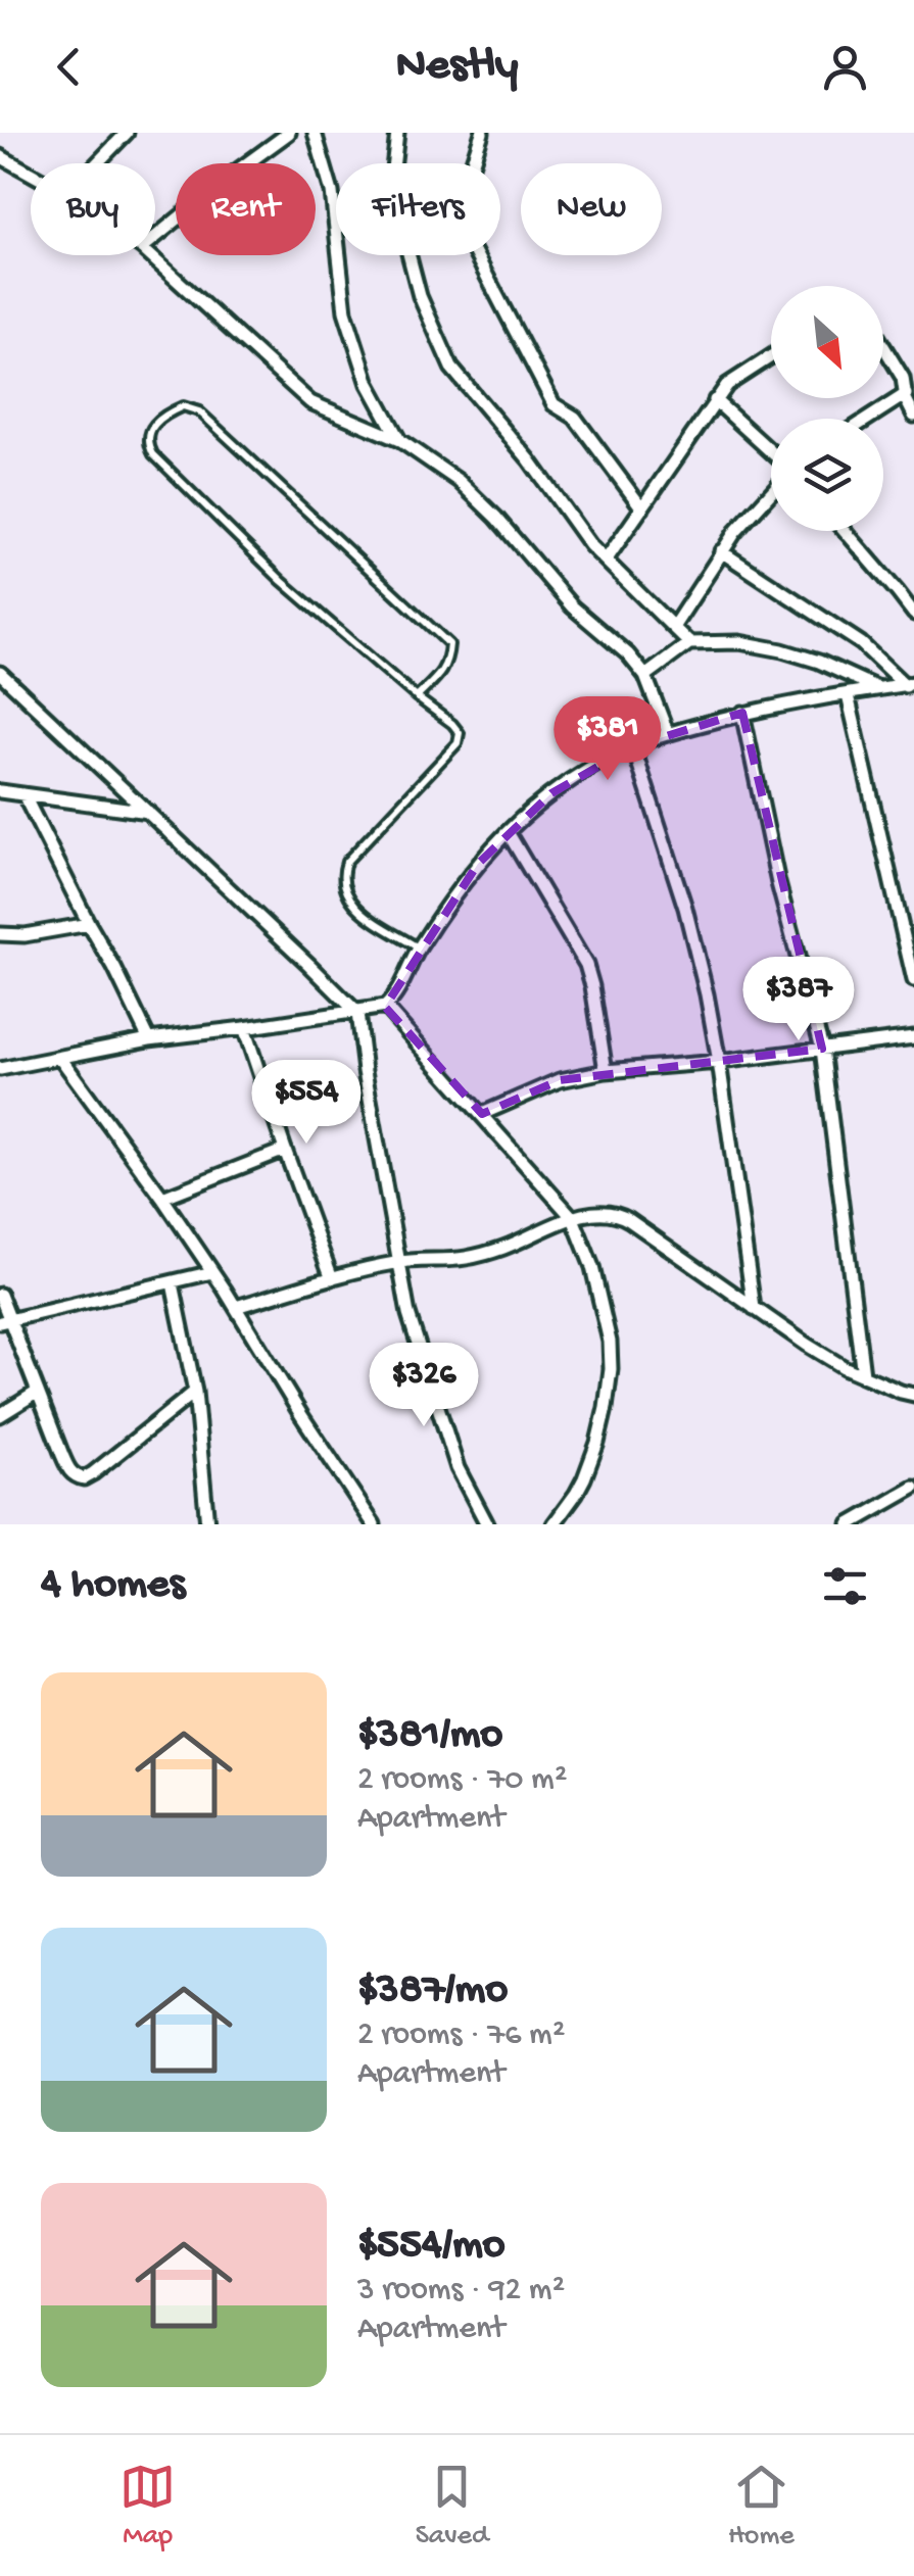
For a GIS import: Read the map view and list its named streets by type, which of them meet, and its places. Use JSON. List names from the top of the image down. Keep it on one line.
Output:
{"north":"bottom right","page":{"header":"Nestly","chip":["Buy","Rent","Filters","New"],"price":["$381","$387","$554","$326"],"heading":"4 homes","list":[{"name":"$381/mo","note":"2 rooms · 70 m² · Apartment"},{"name":"$387/mo","note":"2 rooms · 76 m² · Apartment"},{"name":"$554/mo","note":"3 rooms · 92 m² · Apartment"}],"tabs":["Map","Saved","Home"]}}
